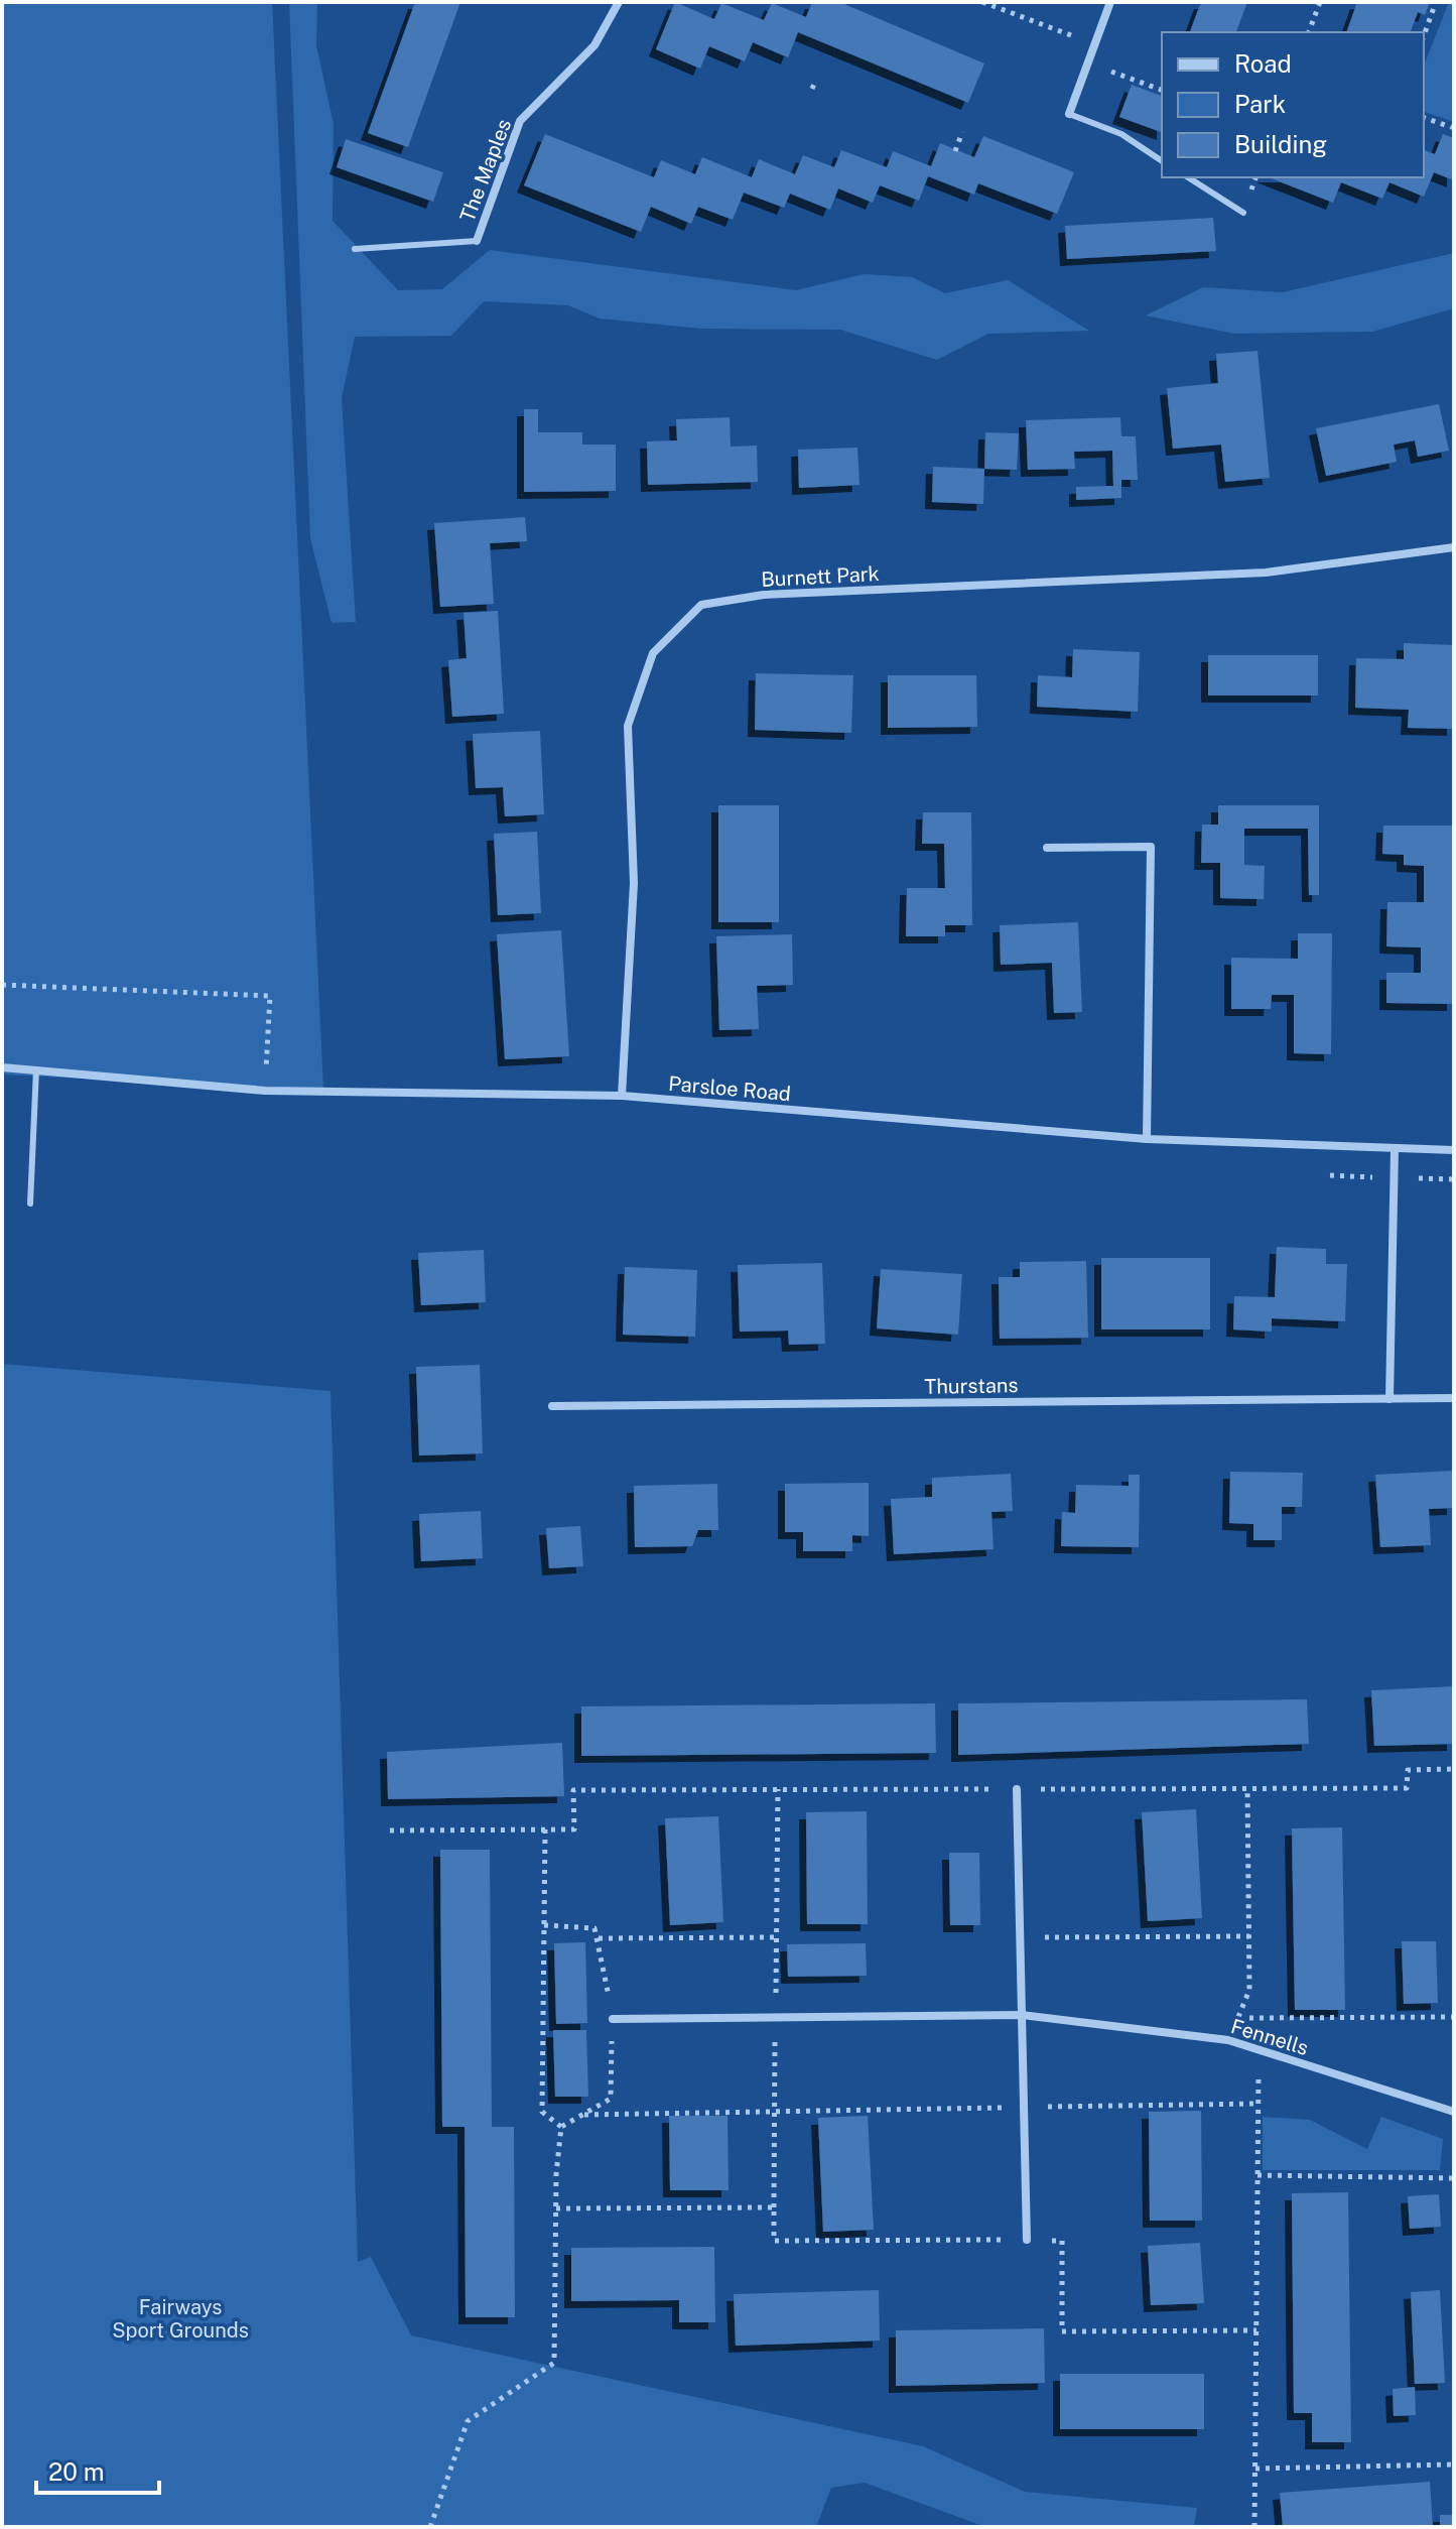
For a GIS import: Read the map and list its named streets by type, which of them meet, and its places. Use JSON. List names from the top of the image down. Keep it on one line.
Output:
{"streets":{"street":["The Maples","Burnett Park","Parsloe Road","Thurstans","Fennells"]},"crossings":[["Burnett Park","Parsloe Road"]],"parks":["Fairways Sport Grounds"],"legend":["Road","Park","Building"],"scale_bar":"20 m"}
